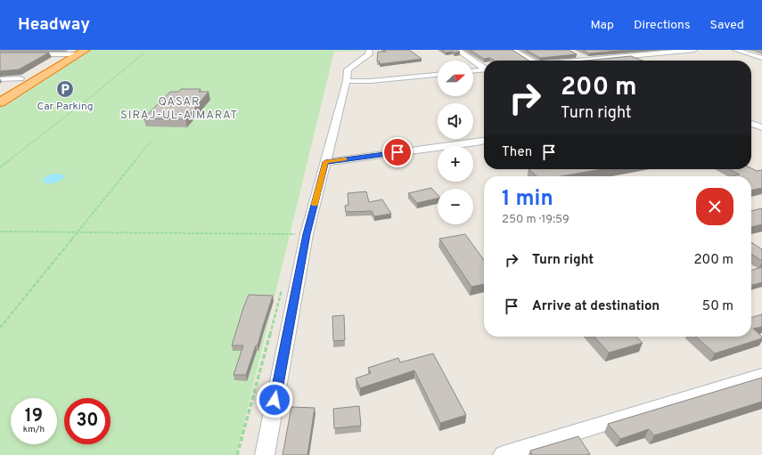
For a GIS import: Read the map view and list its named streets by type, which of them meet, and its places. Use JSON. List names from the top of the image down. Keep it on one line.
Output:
{"districts":["QASAR SIRAJ-UL-AIMARAT"],"places":{"parking":["Car Parking"]},"north":"right","page":{"header":"Headway","nav":["Map","Directions","Saved"],"map_buttons":["+","−"],"turn":["200 m","Turn right"],"then":"Then","heading":["1 min","250 m · 19:59"],"list":[{"name":"Turn right","value":"200 m"},{"name":"Arrive at destination","value":"50 m"}],"speed":"19 km/h","limit":"30"}}
